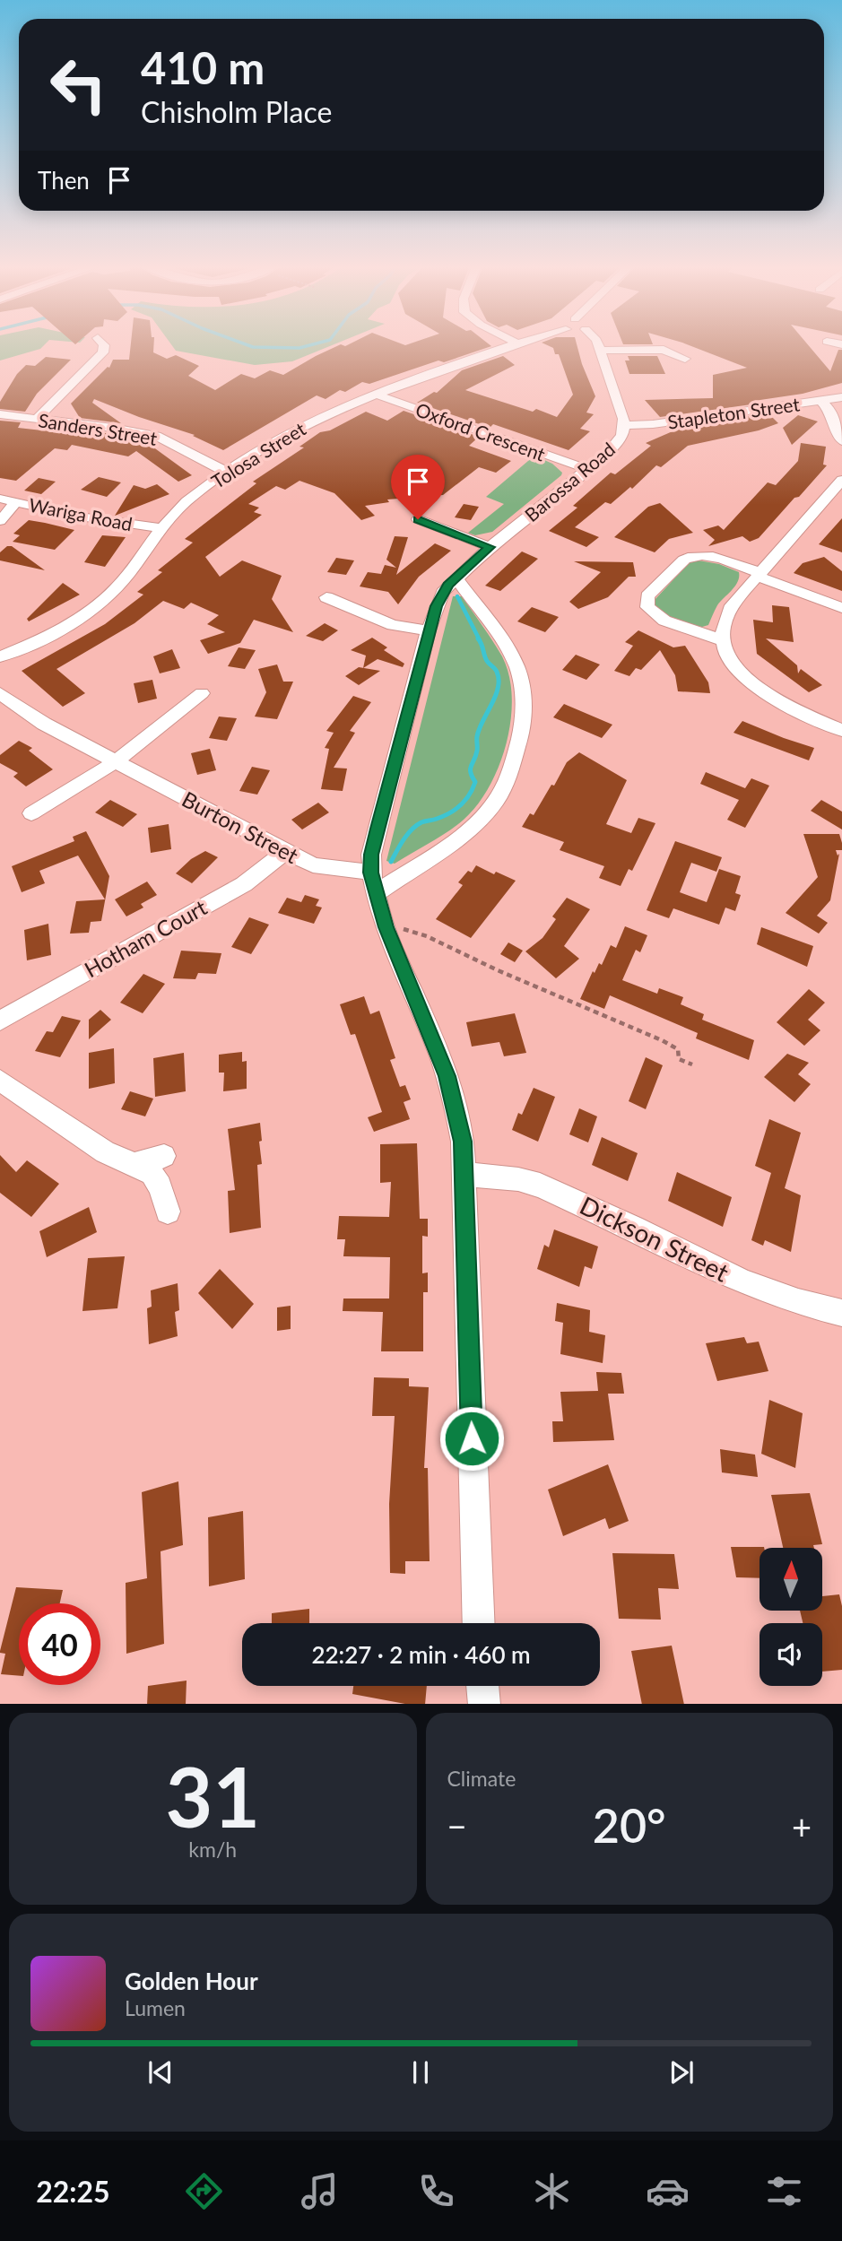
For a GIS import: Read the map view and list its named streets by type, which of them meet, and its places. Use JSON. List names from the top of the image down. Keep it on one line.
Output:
{"streets":{"street":["Stapleton Street","Sanders Street","Oxford Crescent","Tolosa Street","Barossa Road","Wariga Road","Burton Street","Hotham Court","Dickson Street"]},"crossings":[["Stapleton Street","Barossa Road"],["Sanders Street","Tolosa Street"],["Oxford Crescent","Tolosa Street"],["Oxford Crescent","Barossa Road"],["Tolosa Street","Wariga Road"],["Barossa Road","Burton Street"],["Barossa Road","Dickson Street"],["Burton Street","Hotham Court"]],"north":"top","page":{"turn":["410 m","Chisholm Place"],"then":"Then","limit":"40","trip":"22:27 · 2 min · 460 m","tile":[["31","km/h"],"Climate"],"heat":["−","20°","+"],"song":["Golden Hour","Lumen"],"tabs":"22:25"}}
